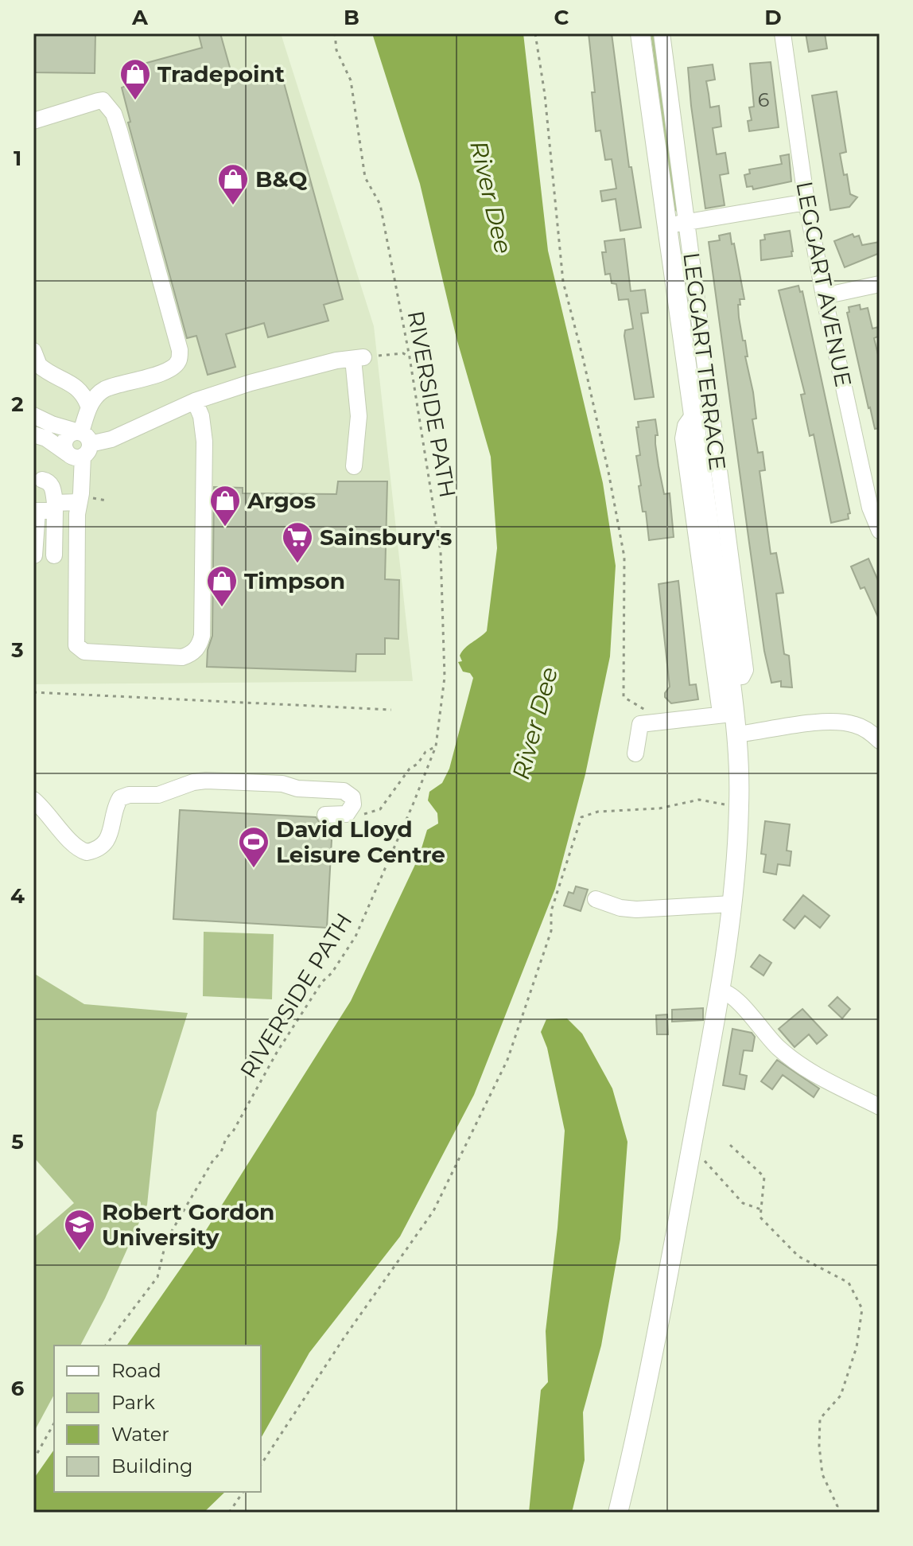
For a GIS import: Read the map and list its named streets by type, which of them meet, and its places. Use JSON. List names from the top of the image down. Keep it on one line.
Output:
{"streets":{"main road":["LEGGART TERRACE"],"street":["LEGGART AVENUE"],"path":["RIVERSIDE PATH"]},"water":["River Dee"],"places":{"shop":["Tradepoint","B&Q","Argos","Timpson"],"supermarket":["Sainsbury's"],"sports":["David Lloyd Leisure Centre"],"school or university":["Robert Gordon University"]},"house_numbers":["6"],"legend":["Road","Park","Water","Building"],"grid":{"columns":["A","B","C","D"],"rows":["1","2","3","4","5","6"]}}
